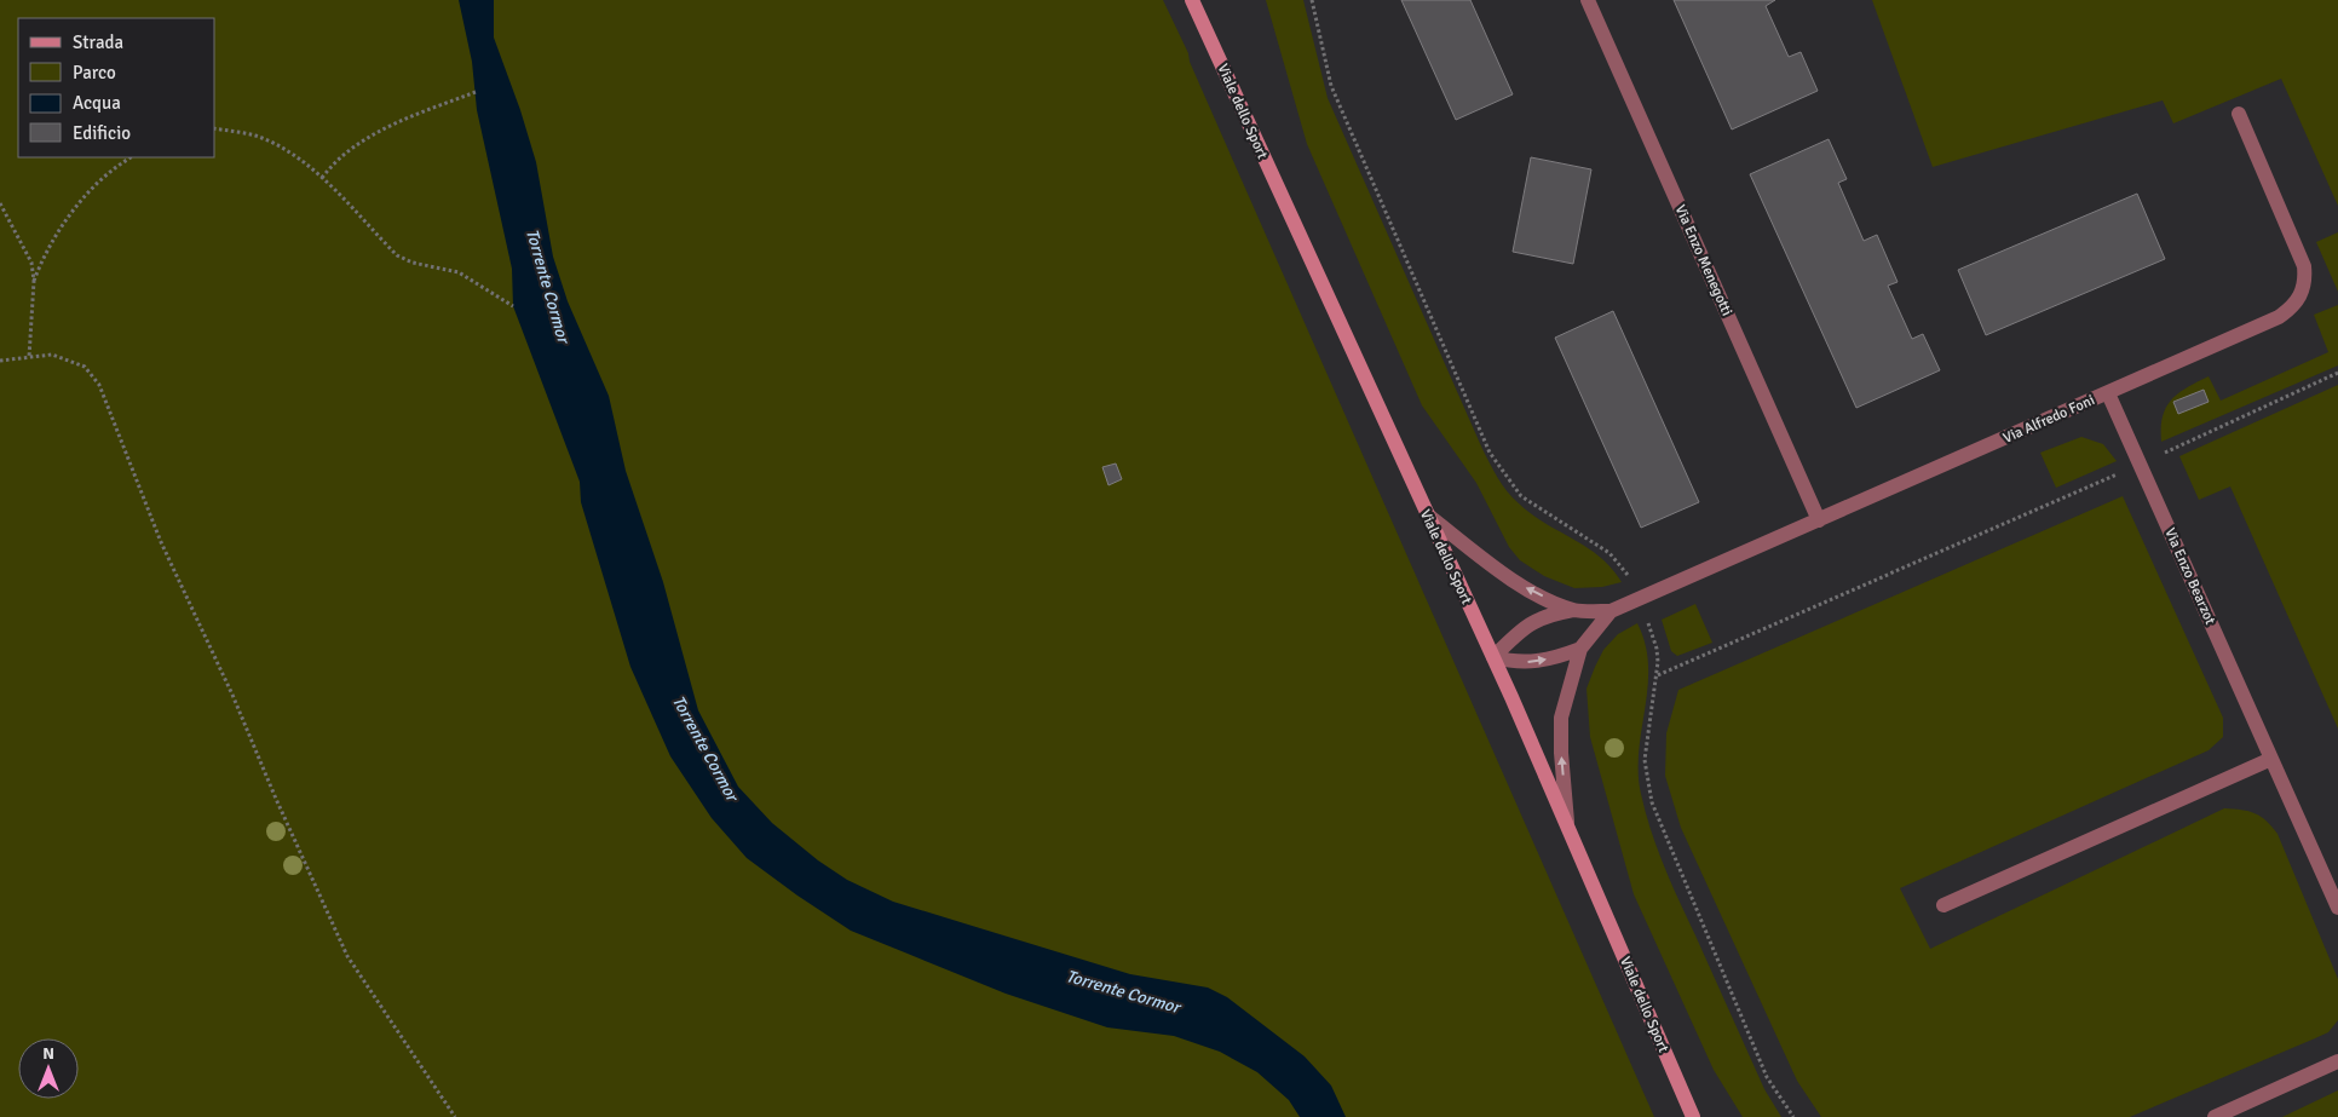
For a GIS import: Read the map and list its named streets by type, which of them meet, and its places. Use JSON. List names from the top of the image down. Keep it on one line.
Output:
{"streets":{"street":["Viale dello Sport","Via Enzo Menegotti","Via Alfredo Foni","Via Enzo Bearzot"]},"crossings":[["Viale dello Sport","Via Alfredo Foni"],["Via Enzo Menegotti","Via Alfredo Foni"],["Via Alfredo Foni","Via Enzo Bearzot"]],"water":["Torrente Cormor"],"legend":["Strada","Parco","Acqua","Edificio"],"north":"top"}
